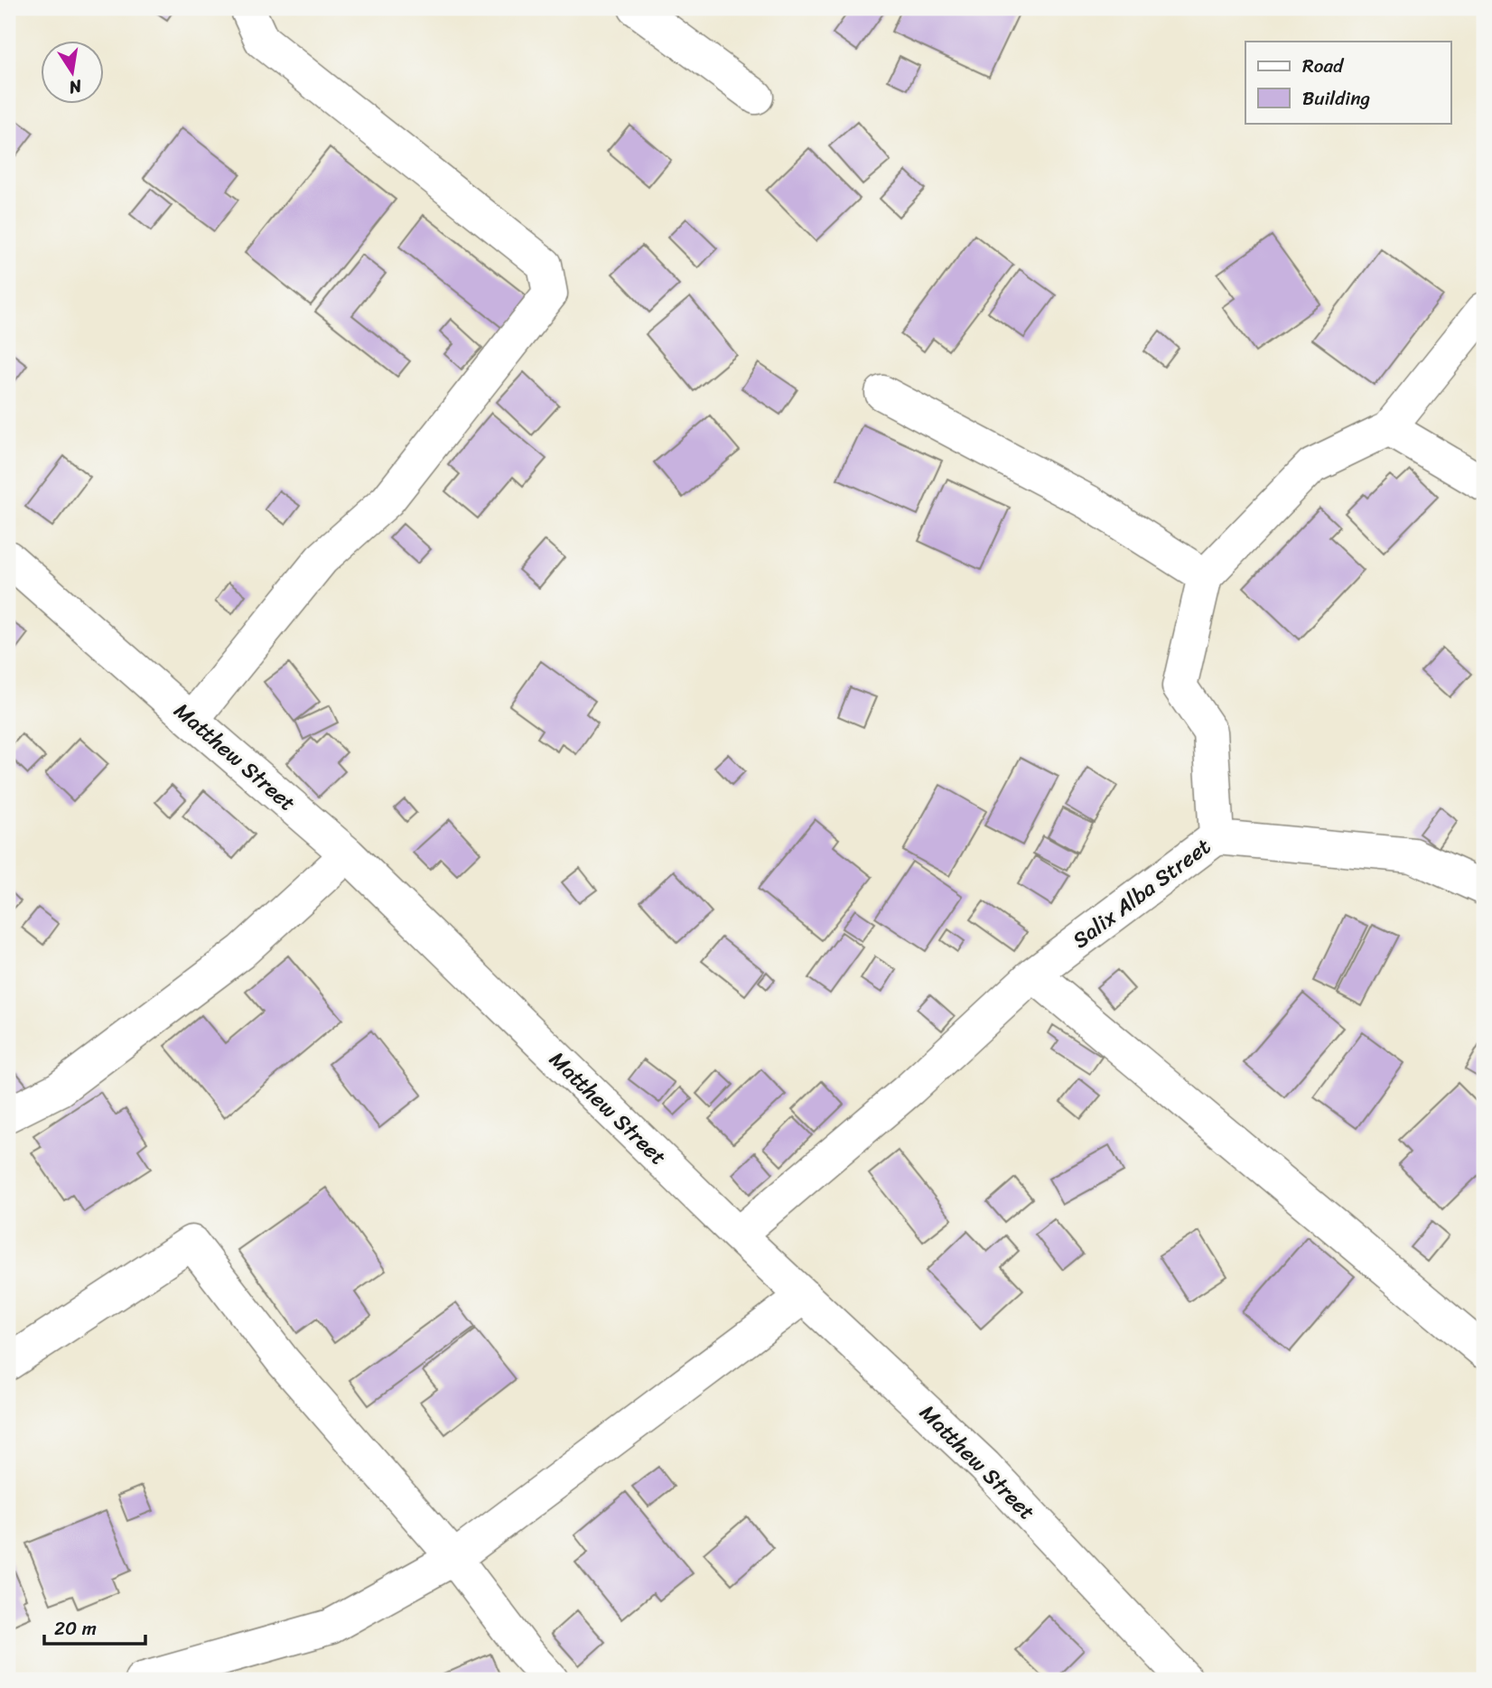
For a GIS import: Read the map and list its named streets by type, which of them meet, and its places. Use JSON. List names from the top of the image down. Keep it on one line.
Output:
{"streets":{"street":["Matthew Street","Salix Alba Street"]},"crossings":[["Matthew Street","Salix Alba Street"]],"legend":["Road","Building"],"scale_bar":"20 m","north":"bottom"}
